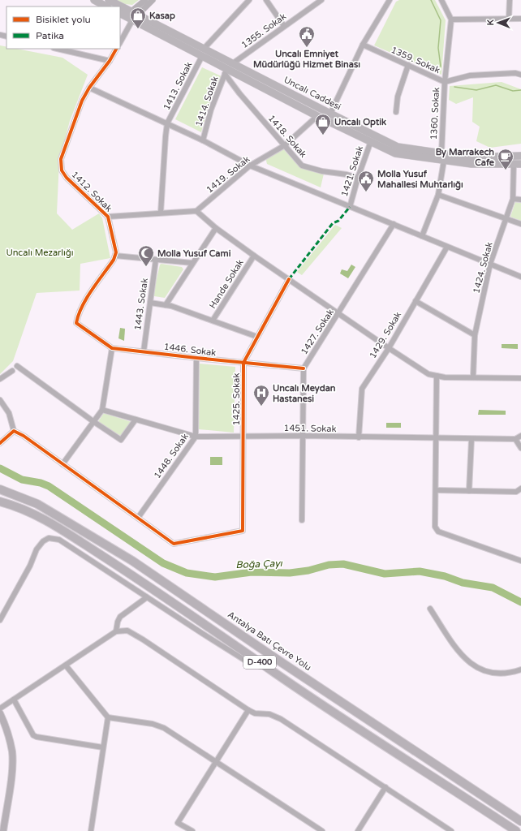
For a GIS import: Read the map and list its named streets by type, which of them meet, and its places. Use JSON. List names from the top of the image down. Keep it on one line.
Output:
{"streets":{"highway":["Antalya Batı Çevre Yolu","D-400"],"main road":["Uncalı Caddesi"],"street":["1355. Sokak","1359. Sokak","1413. Sokak","1414. Sokak","1360. Sokak","1418. Sokak","1421. Sokak","1419. Sokak","1412. Sokak","1424. Sokak","Hande Sokak","1443. Sokak","1427. Sokak","1429. Sokak","1446. Sokak","1425. Sokak","1451. Sokak","1448. Sokak"]},"crossings":[["1355. Sokak","Uncalı Caddesi"],["1355. Sokak","1414. Sokak"],["1355. Sokak","1418. Sokak"],["1359. Sokak","1360. Sokak"],["1413. Sokak","Uncalı Caddesi"],["Uncalı Caddesi","1414. Sokak"],["Uncalı Caddesi","1360. Sokak"],["Uncalı Caddesi","1418. Sokak"],["Uncalı Caddesi","1421. Sokak"],["Uncalı Caddesi","1419. Sokak"],["Uncalı Caddesi","1424. Sokak"],["1414. Sokak","1418. Sokak"],["1418. Sokak","1421. Sokak"],["1418. Sokak","1419. Sokak"],["1412. Sokak","1446. Sokak"],["1443. Sokak","1446. Sokak"],["1427. Sokak","1446. Sokak"],["1427. Sokak","1451. Sokak"],["1429. Sokak","1451. Sokak"],["1446. Sokak","1425. Sokak"],["1446. Sokak","1448. Sokak"],["1425. Sokak","1451. Sokak"],["1425. Sokak","1448. Sokak"],["1451. Sokak","1448. Sokak"]],"water":["Boğa Çayı"],"parks":["Uncalı Mezarlığı"],"places":{"shop":["Kasap","Uncalı Optik"],"public building":["Uncalı Emniyet Müdürlüğü Hizmet Binası","Molla Yusuf Mahallesi Muhtarlığı"],"cafe":["By Marrakech Cafe"],"mosque":["Molla Yusuf Cami"],"hospital":["Uncalı Meydan Hastanesi"]},"legend":["Bisiklet yolu","Patika"],"north":"left"}
